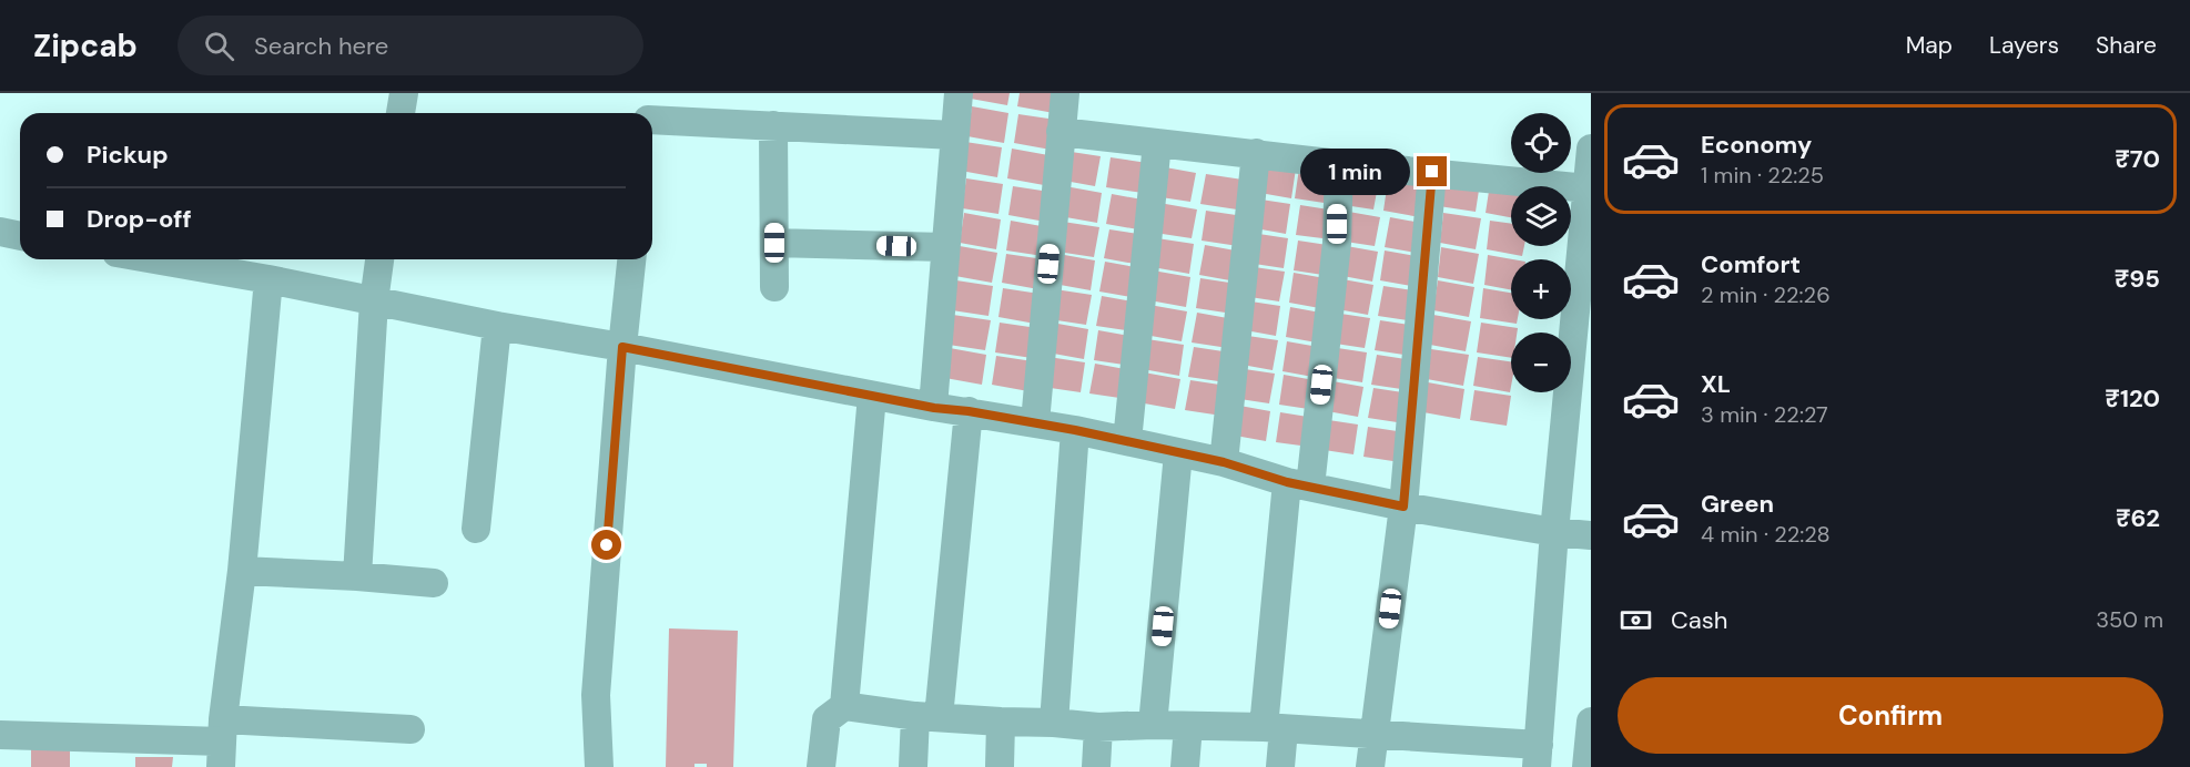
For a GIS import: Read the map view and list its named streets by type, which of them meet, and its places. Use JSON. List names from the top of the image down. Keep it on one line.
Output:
{"page":{"header":"Zipcab","search":"Search here","nav":["Map","Layers","Share"],"list":[{"name":"Economy","note":"1 min · 22:25","value":"₹70"},{"name":"Comfort","note":"2 min · 22:26","value":"₹95"},{"name":"XL","note":"3 min · 22:27","value":"₹120"},{"name":"Green","note":"4 min · 22:28","value":"₹62"}],"map_buttons":["+","−"],"banner":["Pickup","Drop-off"],"bubble":"1 min","pay":["Cash","350 m"],"buttons":"Confirm"}}
